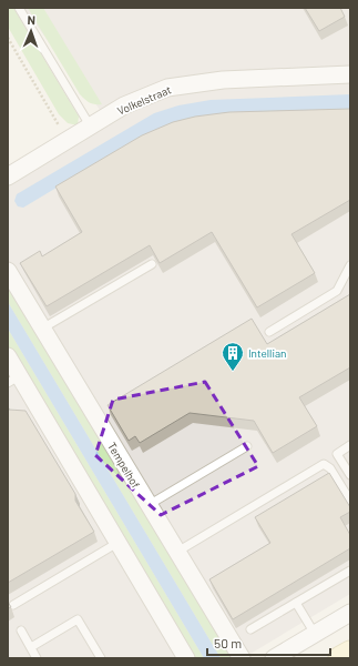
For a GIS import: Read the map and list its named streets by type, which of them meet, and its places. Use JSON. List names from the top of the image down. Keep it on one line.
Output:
{"streets":{"street":["Volkelstraat","Tempelhof"]},"places":{"building":["Intellian"]},"scale_bar":"50 m","north":"top"}
